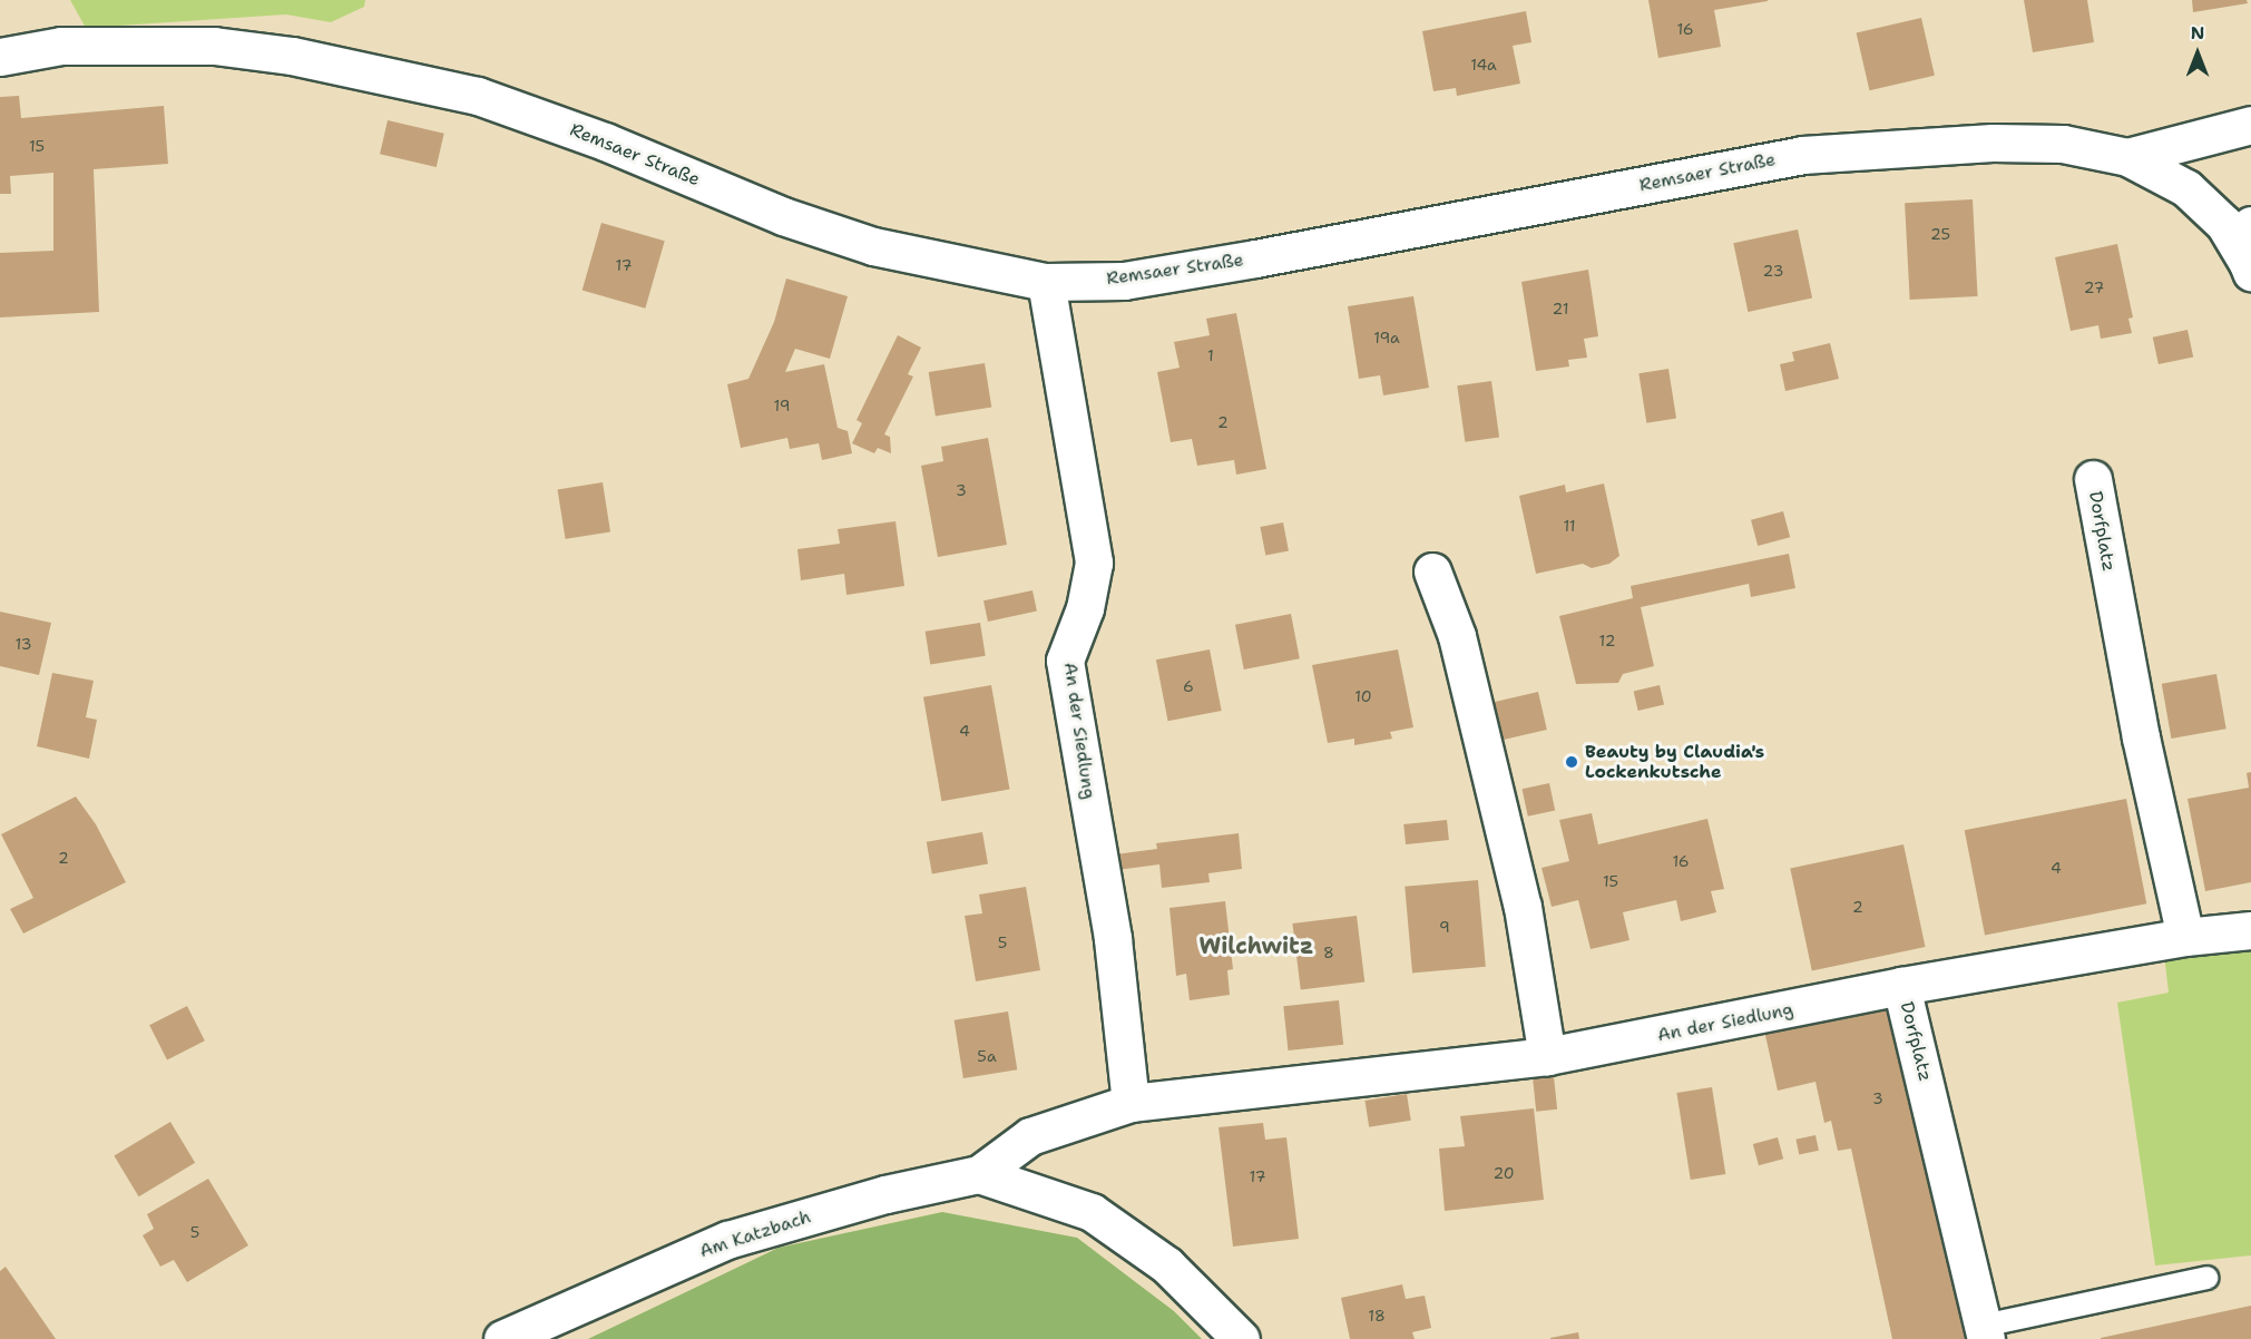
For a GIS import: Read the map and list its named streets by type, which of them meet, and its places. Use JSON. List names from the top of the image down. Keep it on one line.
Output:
{"streets":{"street":["Remsaer Straße","Dorfplatz","An der Siedlung","Am Katzbach"]},"crossings":[["Remsaer Straße","An der Siedlung"],["Dorfplatz","An der Siedlung"],["An der Siedlung","Am Katzbach"]],"districts":["Wilchwitz"],"places":["Beauty by Claudia's Lockenkutsche"],"house_numbers":["16","14a","15","25","17","23","27","21","19a","1","19","2","3","11","12","13","6","10","4","2","16","4","15","2","9","5","8","5a","3","20","17","5","18"],"north":"top"}
